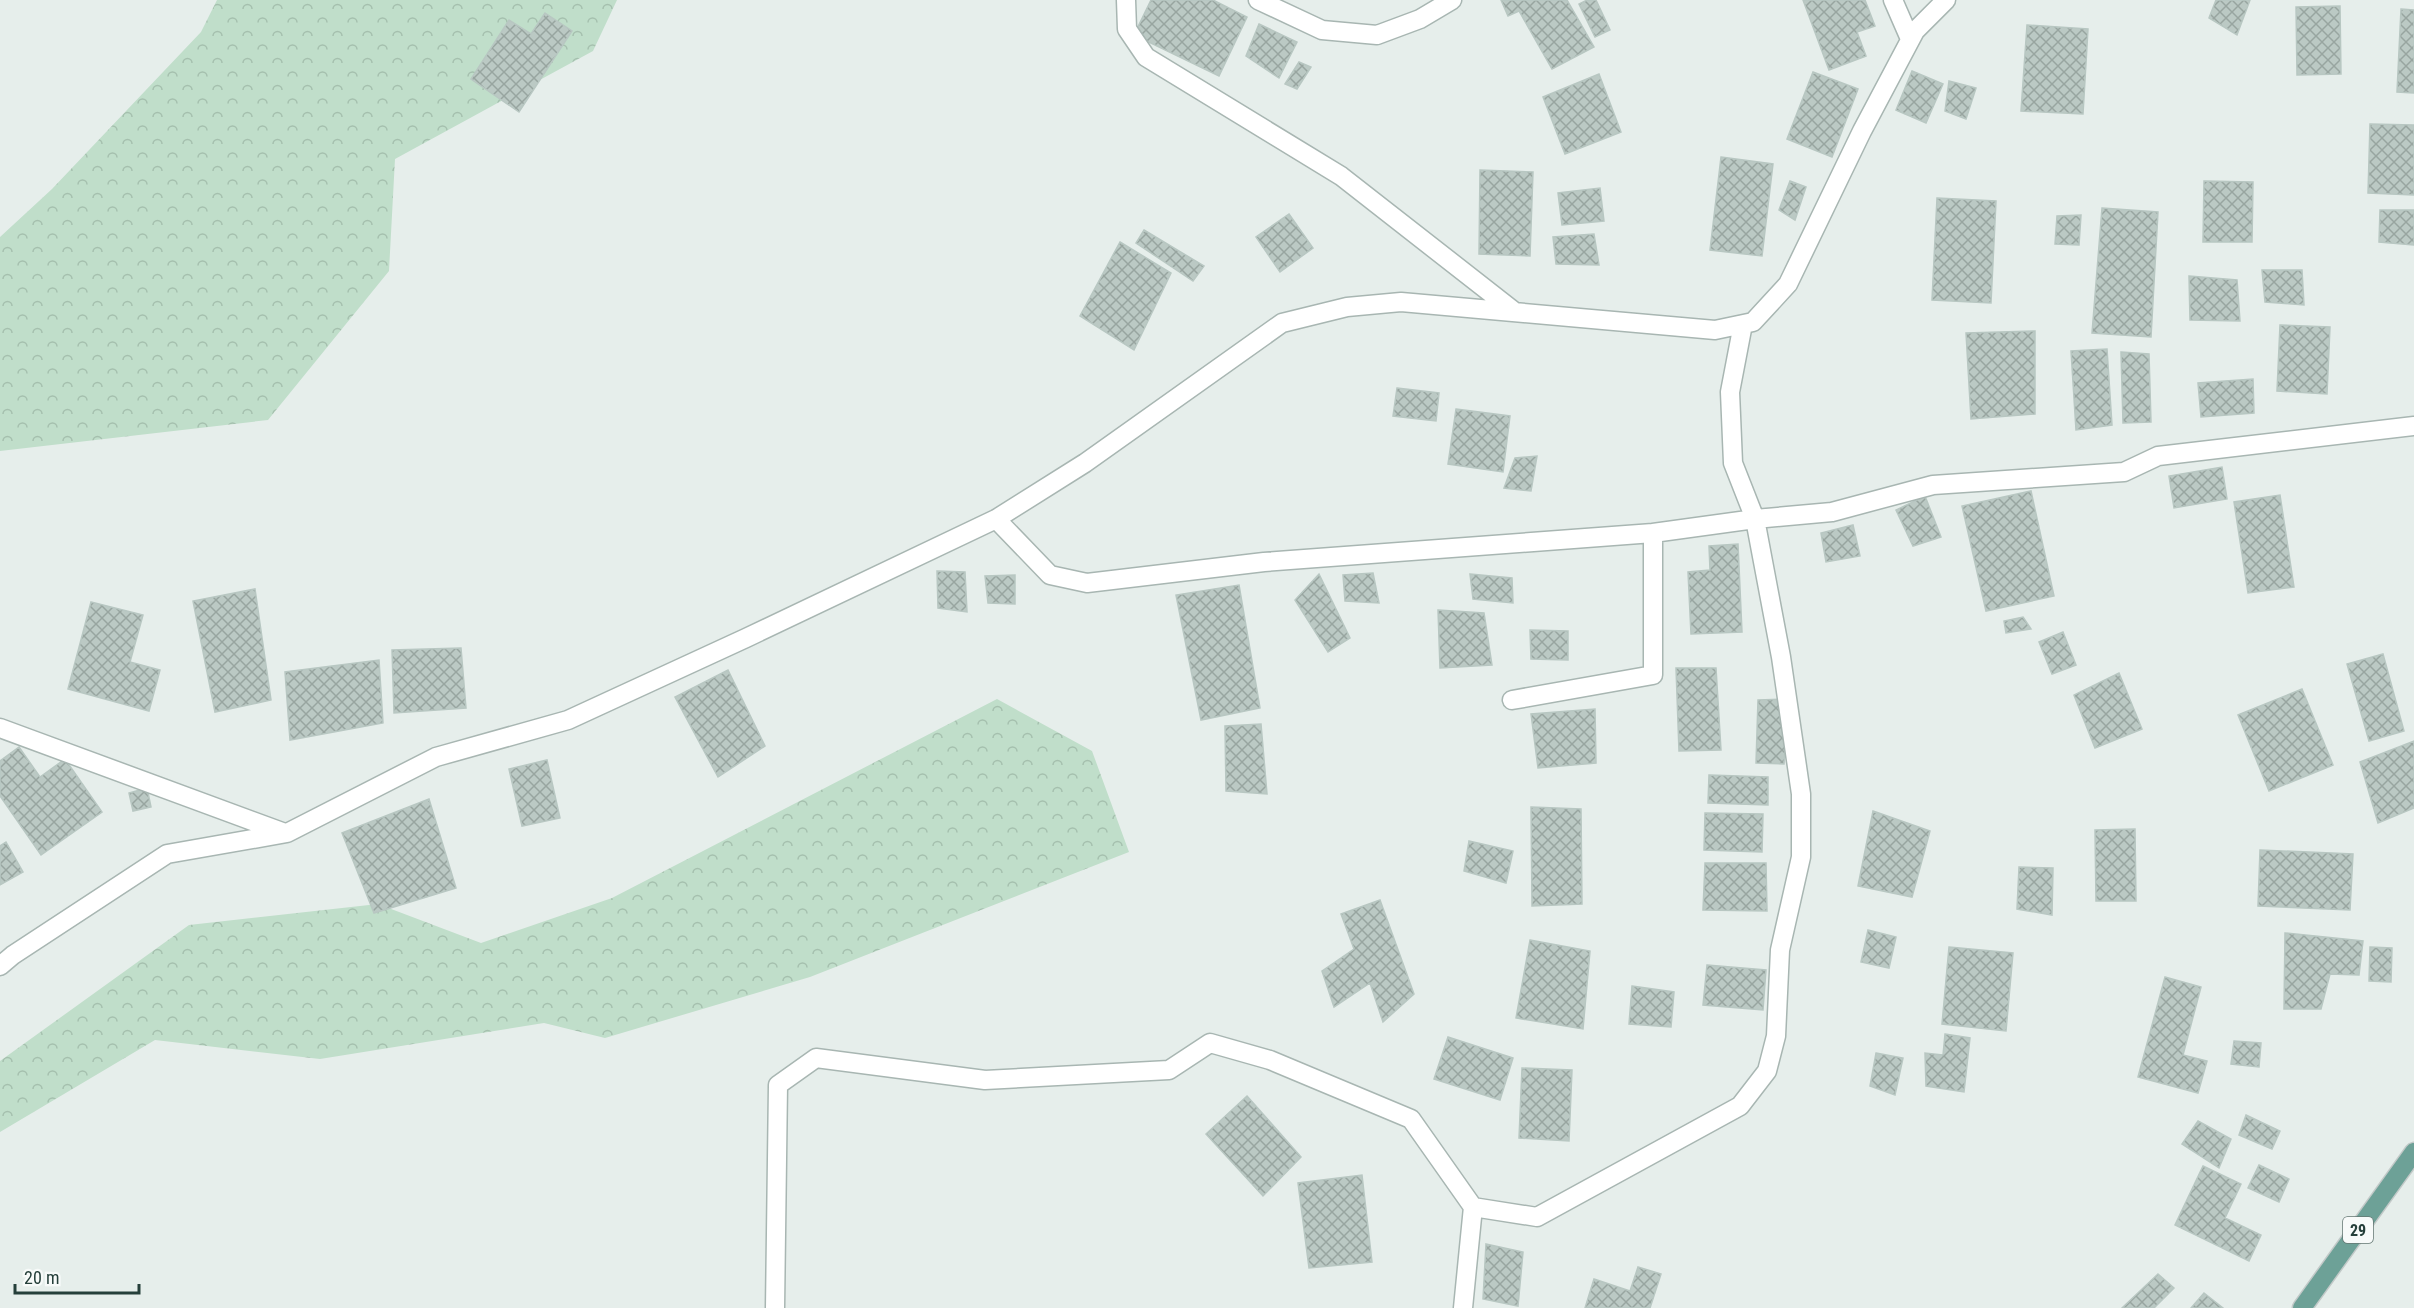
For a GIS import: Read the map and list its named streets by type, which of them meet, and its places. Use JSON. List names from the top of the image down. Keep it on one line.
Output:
{"streets":{"main road":["29"]},"scale_bar":"20 m"}
